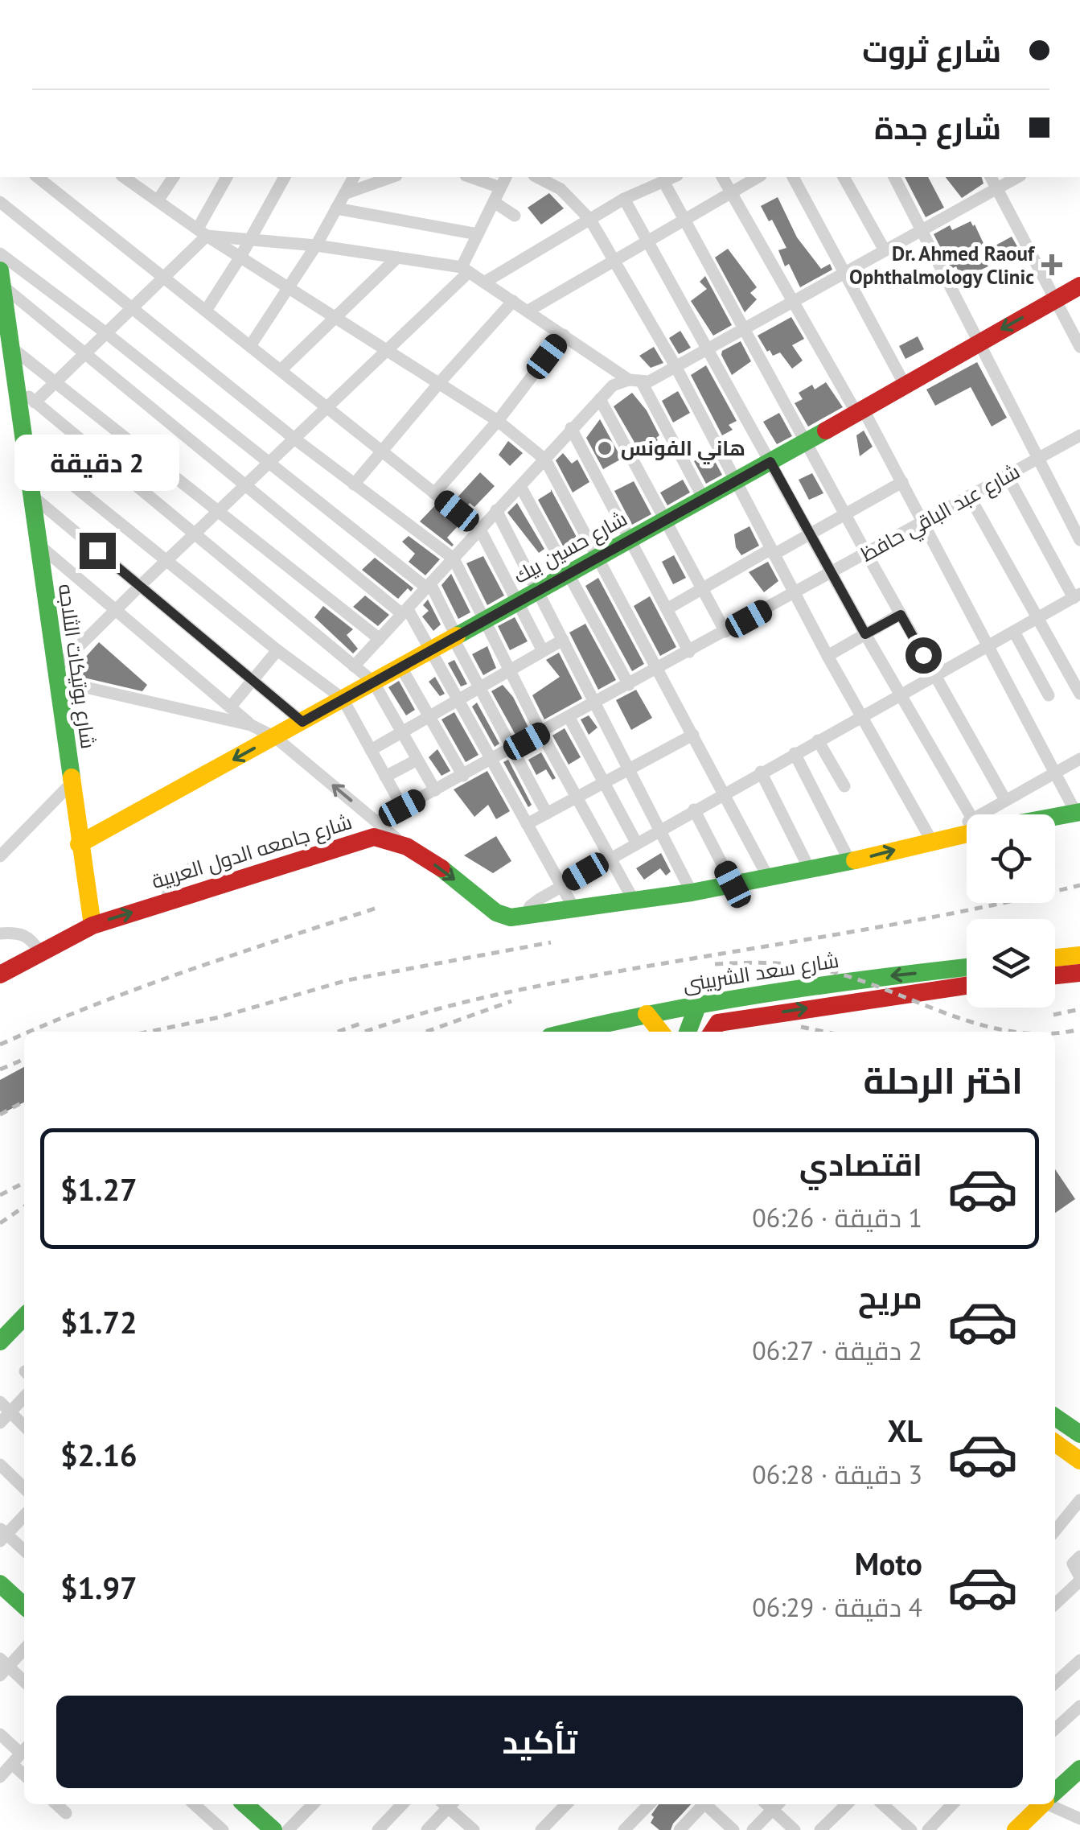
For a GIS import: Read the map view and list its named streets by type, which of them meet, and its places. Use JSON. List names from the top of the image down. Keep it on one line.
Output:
{"streets":{"main road":["شارع حسين بيك","شارع بوتيكات الثلاجه","شارع جامعه الدول العربية","شارع سعد الشربينى"],"street":["شارع عبد الباقي حافظ"]},"crossings":[["شارع حسين بيك","شارع بوتيكات الثلاجه"],["شارع بوتيكات الثلاجه","شارع جامعه الدول العربية"]],"places":{"health":["Dr. Ahmed Raouf Ophthalmology Clinic"],"other":["هاني الفونس"]},"page":{"banner":["شارع ثروت","شارع جدة"],"bubble":"2 دقيقة","heading":"اختر الرحلة","list":[{"name":"اقتصادي","note":"1 دقيقة · 06:26","value":"$1.27"},{"name":"مريح","note":"2 دقيقة · 06:27","value":"$1.72"},{"name":"XL","note":"3 دقيقة · 06:28","value":"$2.16"},{"name":"Moto","note":"4 دقيقة · 06:29","value":"$1.97"}],"buttons":"تأكيد"}}
